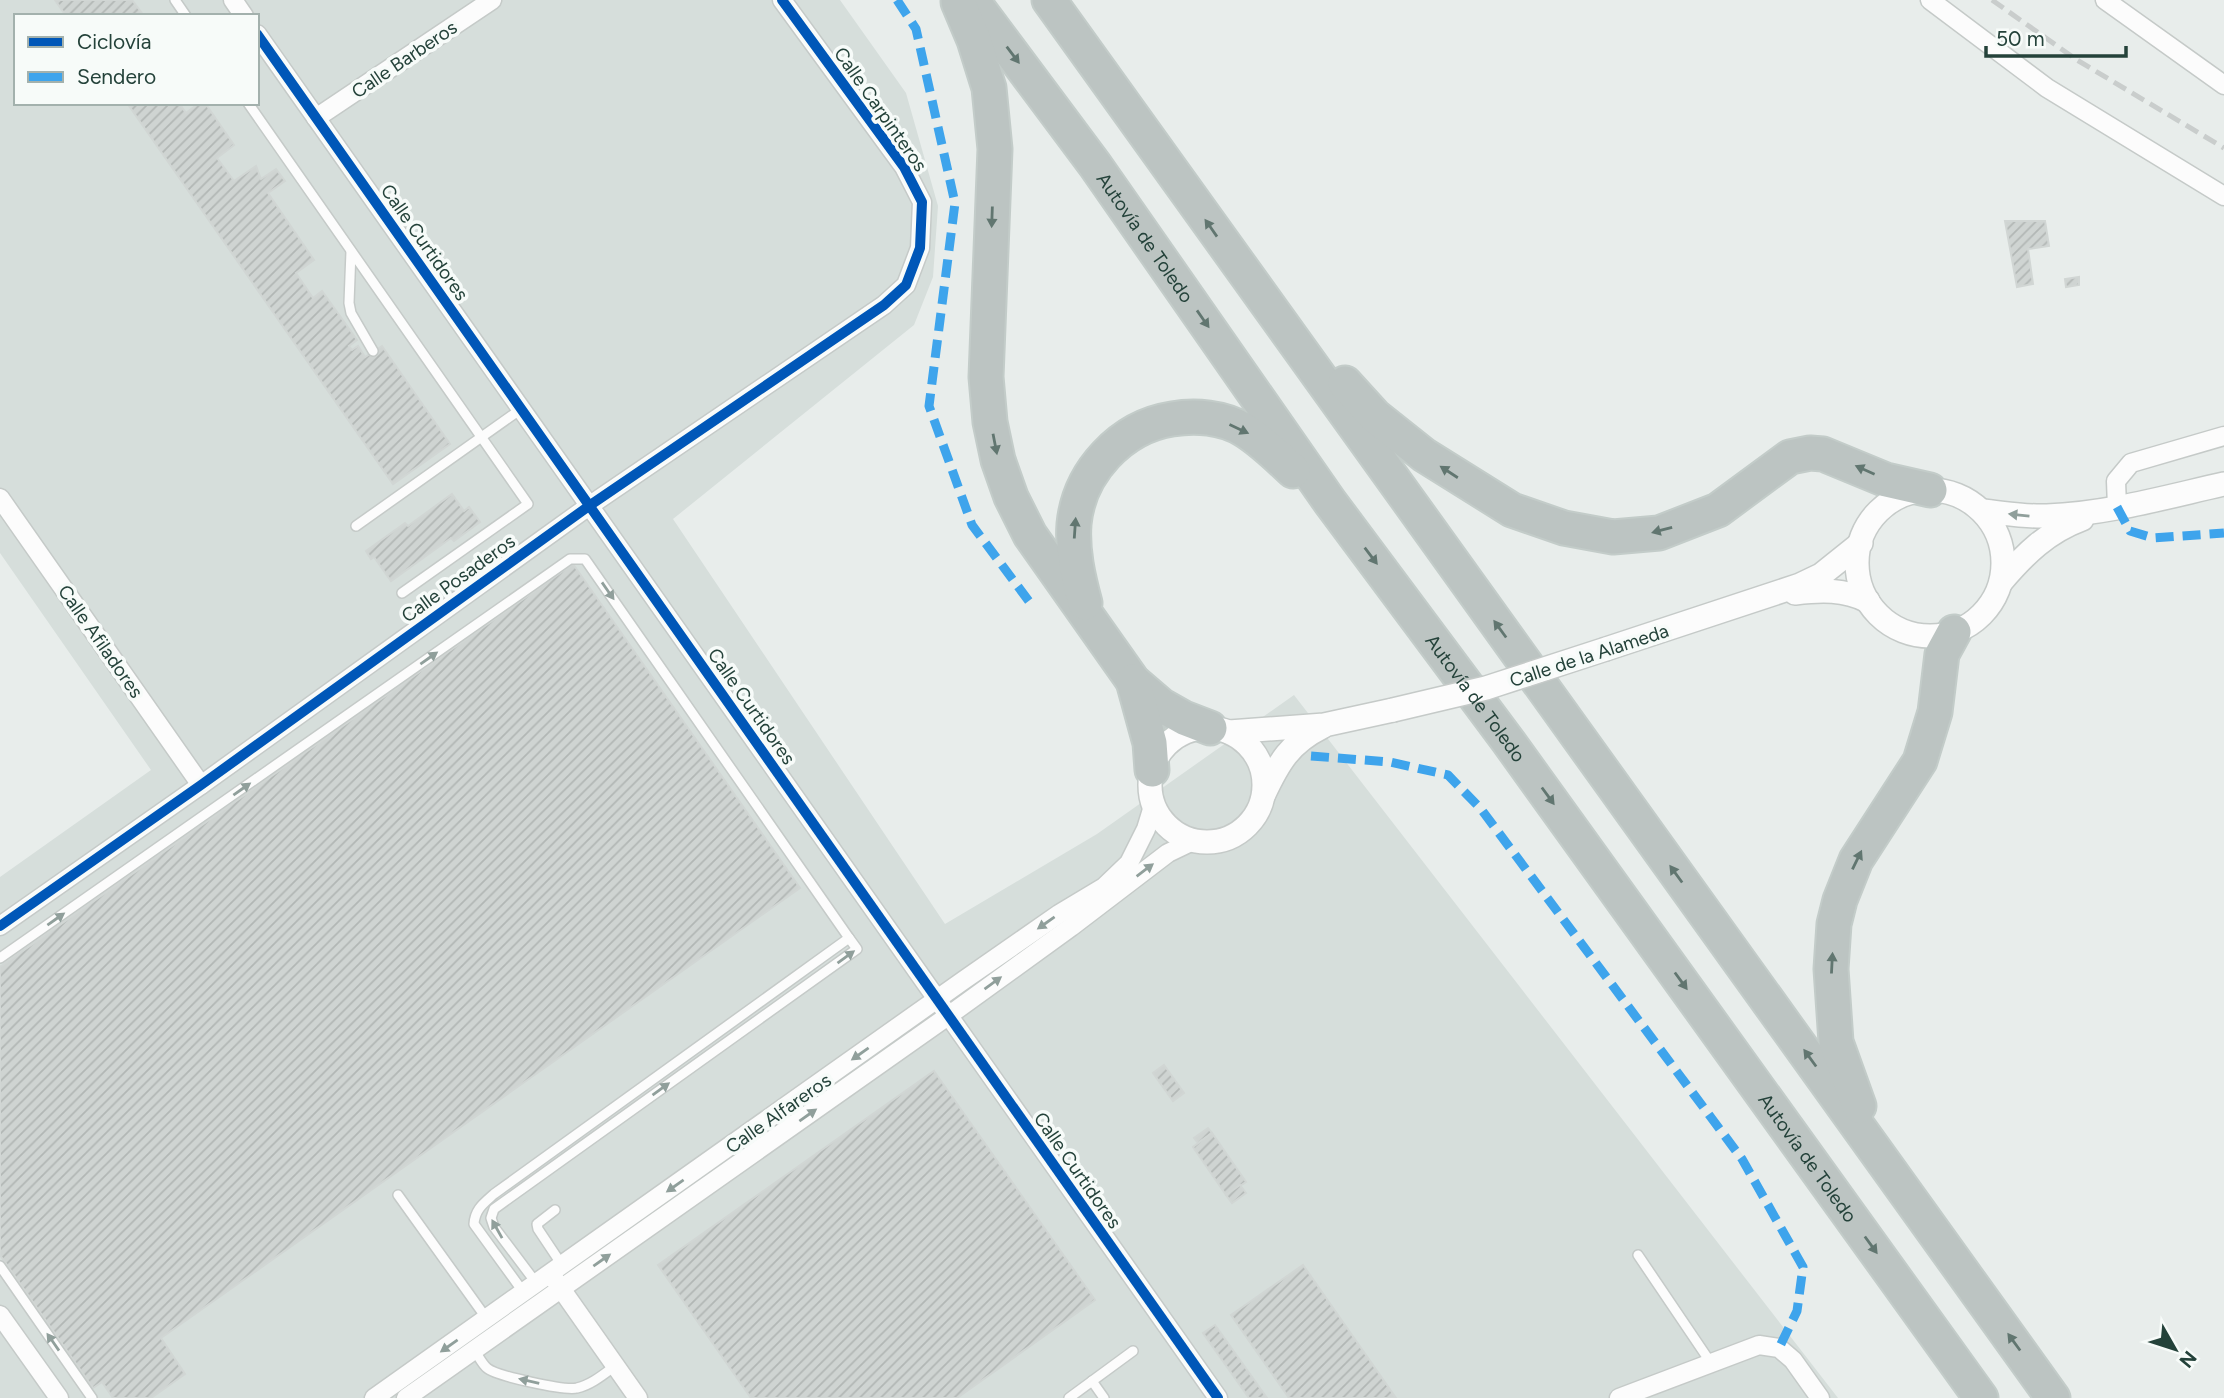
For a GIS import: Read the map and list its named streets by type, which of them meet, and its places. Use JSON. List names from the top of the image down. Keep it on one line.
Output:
{"streets":{"highway":["Autovía de Toledo"],"street":["Calle Barberos","Calle Carpinteros","Calle Curtidores","Calle Posaderos","Calle Afiladores","Calle de la Alameda","Calle Alfareros"]},"crossings":[["Calle Barberos","Calle Curtidores"],["Calle Carpinteros","Calle Posaderos"],["Calle Curtidores","Calle Posaderos"],["Calle Curtidores","Calle Alfareros"],["Calle Posaderos","Calle Afiladores"],["Calle de la Alameda","Calle Alfareros"]],"legend":["Ciclovía","Sendero"],"scale_bar":"50 m","north":"bottom right"}
